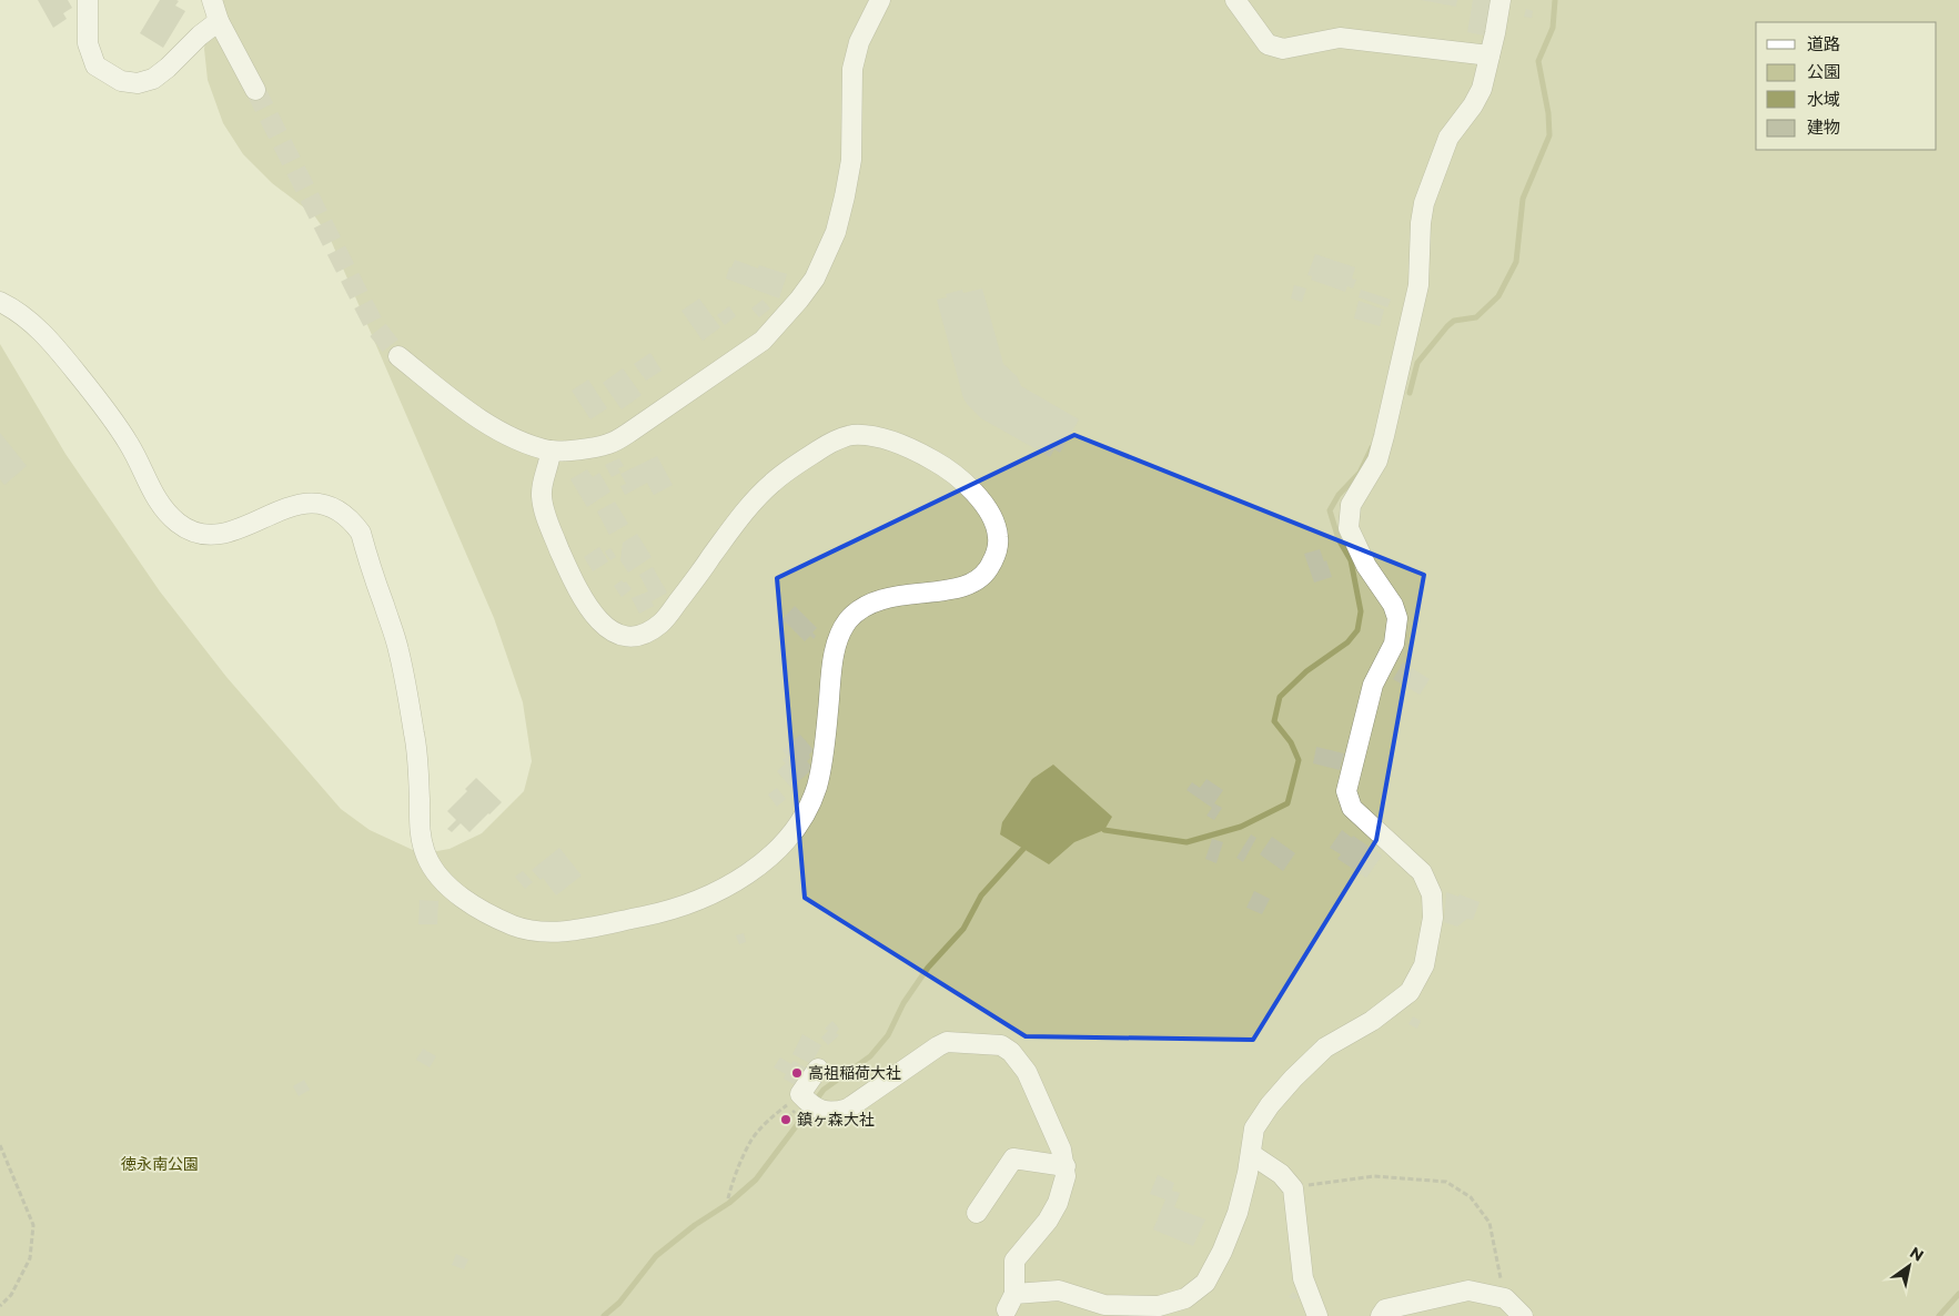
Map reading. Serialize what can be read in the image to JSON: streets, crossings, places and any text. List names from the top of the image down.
{
  "parks": ["徳永南公園"],
  "places": ["高祖稲荷大社", "鎮ヶ森大社"],
  "legend": [
    "道路",
    "公園",
    "水域",
    "建物"
  ],
  "north": "top right"
}
